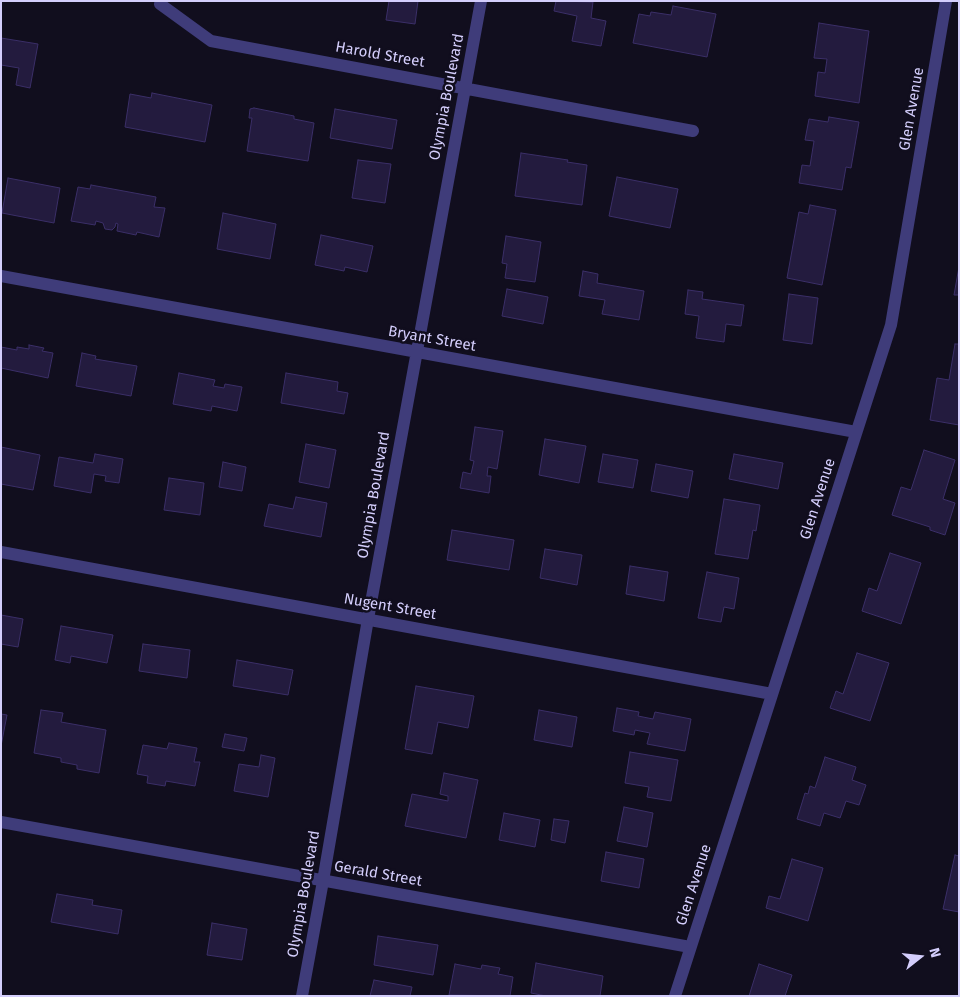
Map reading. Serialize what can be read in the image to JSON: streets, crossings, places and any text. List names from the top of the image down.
{
  "streets": {
    "street": [
      "Harold Street",
      "Olympia Boulevard",
      "Glen Avenue",
      "Bryant Street",
      "Nugent Street",
      "Gerald Street"
    ]
  },
  "crossings": [
    ["Harold Street", "Olympia Boulevard"],
    ["Olympia Boulevard", "Bryant Street"],
    ["Olympia Boulevard", "Nugent Street"],
    ["Olympia Boulevard", "Gerald Street"],
    ["Glen Avenue", "Bryant Street"],
    ["Glen Avenue", "Nugent Street"],
    ["Glen Avenue", "Gerald Street"]
  ],
  "north": "right"
}
